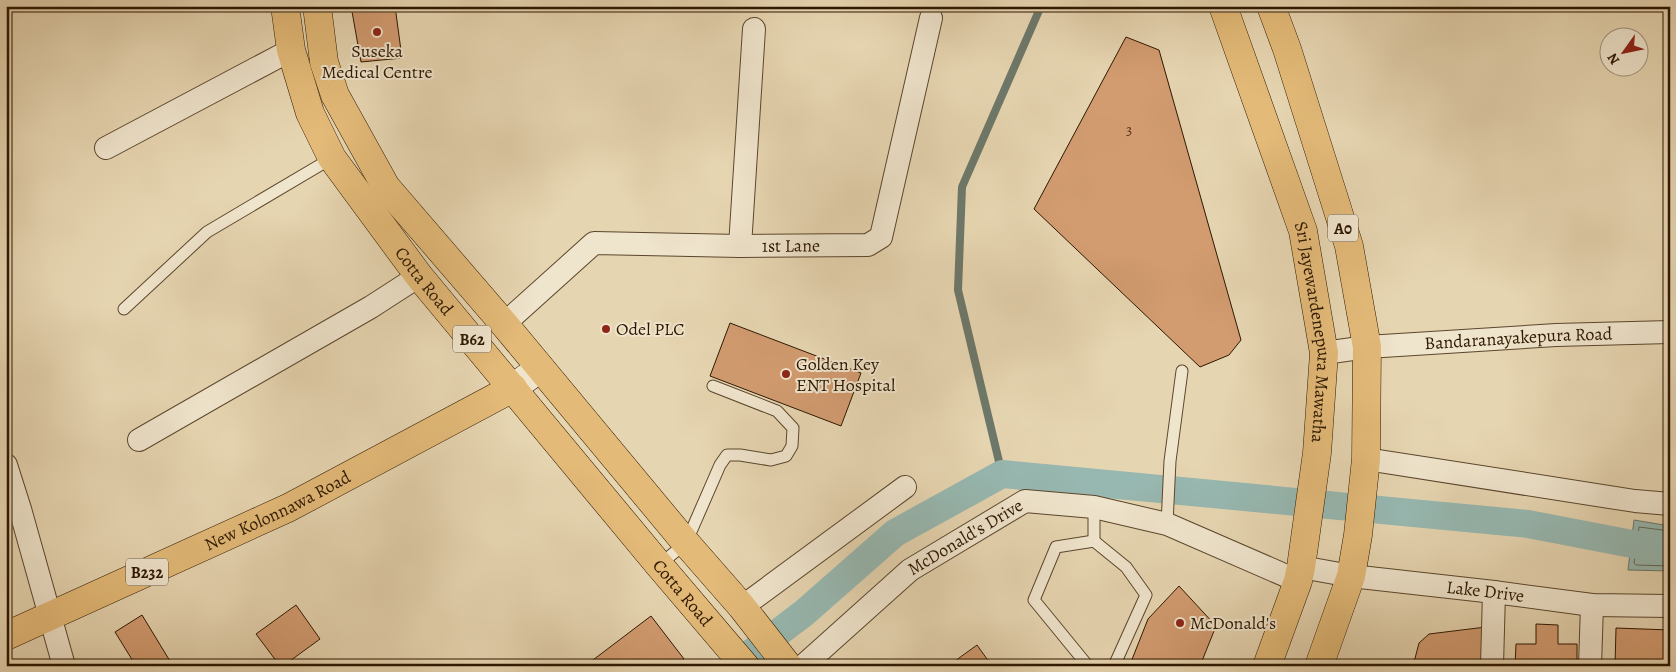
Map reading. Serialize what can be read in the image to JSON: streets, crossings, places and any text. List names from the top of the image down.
{
  "streets": {
    "main road": [
      "A0",
      "Cotta Road",
      "Sri Jayewardenepura Mawatha",
      "B62",
      "New Kolonnawa Road",
      "B232"
    ],
    "street": [
      "1st Lane",
      "Bandaranayakepura Road",
      "McDonald's Drive",
      "Lake Drive"
    ]
  },
  "crossings": [
    ["A0", "Bandaranayakepura Road"],
    ["A0", "Lake Drive"],
    ["1st Lane", "Cotta Road"],
    ["Cotta Road", "New Kolonnawa Road"],
    ["Sri Jayewardenepura Mawatha", "Bandaranayakepura Road"],
    ["Sri Jayewardenepura Mawatha", "McDonald's Drive"],
    ["Sri Jayewardenepura Mawatha", "Lake Drive"],
    ["McDonald's Drive", "Lake Drive"]
  ],
  "places": [
    "Suseka Medical Centre",
    "Odel PLC",
    "Golden Key ENT Hospital",
    "McDonald's"
  ],
  "house_numbers": ["3"],
  "north": "bottom left"
}
